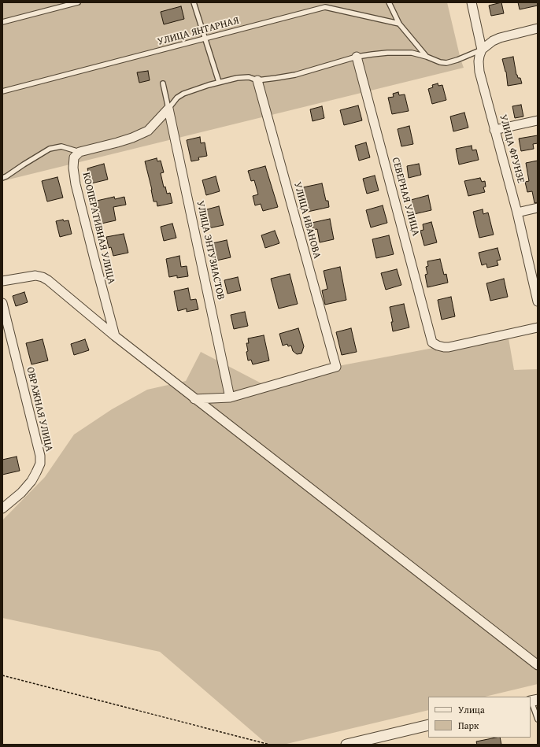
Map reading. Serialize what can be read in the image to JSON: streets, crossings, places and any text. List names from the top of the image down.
{
  "streets": {
    "street": [
      "УЛИЦА ФРУНЗЕ",
      "СЕВЕРНАЯ УЛИЦА",
      "УЛИЦА ИВАНОВА",
      "КООПЕРАТИВНАЯ УЛИЦА",
      "УЛИЦА ЭНТУЗИАСТОВ",
      "ОВРАЖНАЯ УЛИЦА"
    ],
    "lane": ["УЛИЦА ЯНТАРНАЯ"]
  },
  "crossings": [
    ["УЛИЦА ИВАНОВА", "УЛИЦА ЭНТУЗИАСТОВ"]
  ],
  "legend": ["Улица", "Парк"]
}
